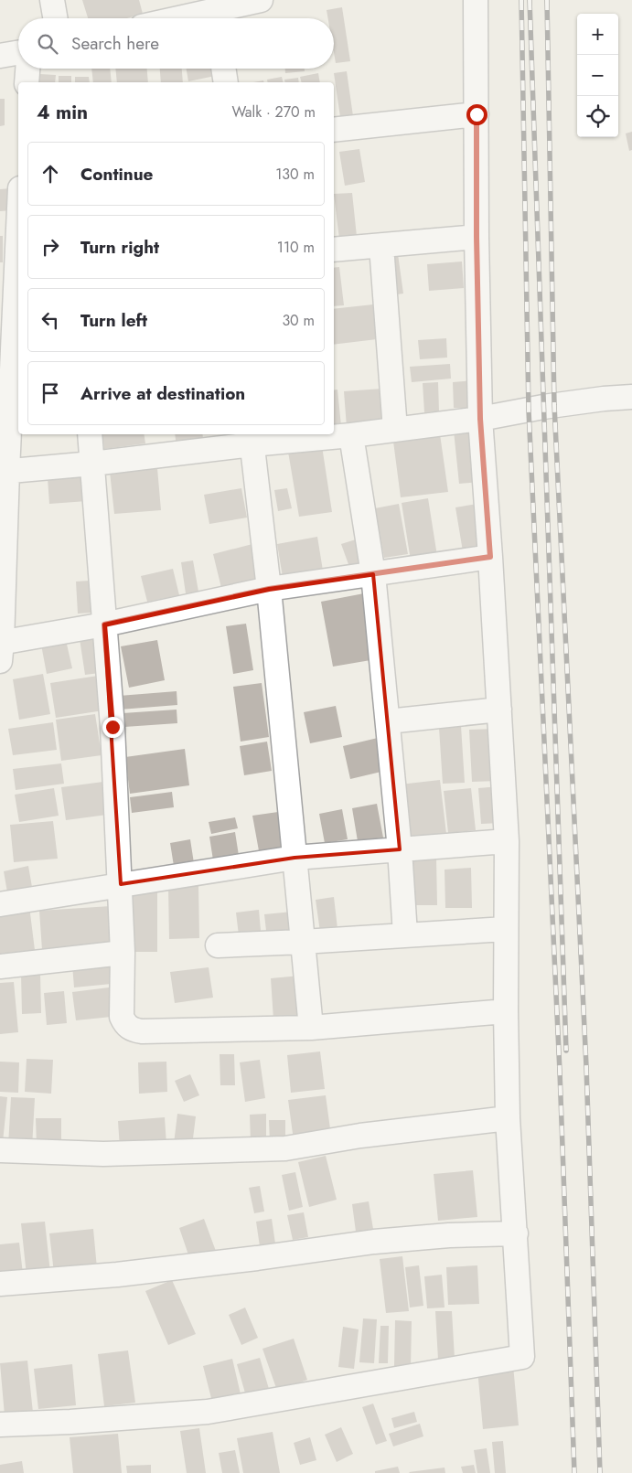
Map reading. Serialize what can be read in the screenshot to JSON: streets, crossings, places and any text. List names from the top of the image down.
{
  "page": {
    "map_buttons": ["+", "−"],
    "search": "Search here",
    "heading": ["4 min", "Walk · 270 m"],
    "list": [
      ["Continue", "130 m"],
      ["Turn right", "110 m"],
      ["Turn left", "30 m"],
      "Arrive at destination"
    ]
  }
}
